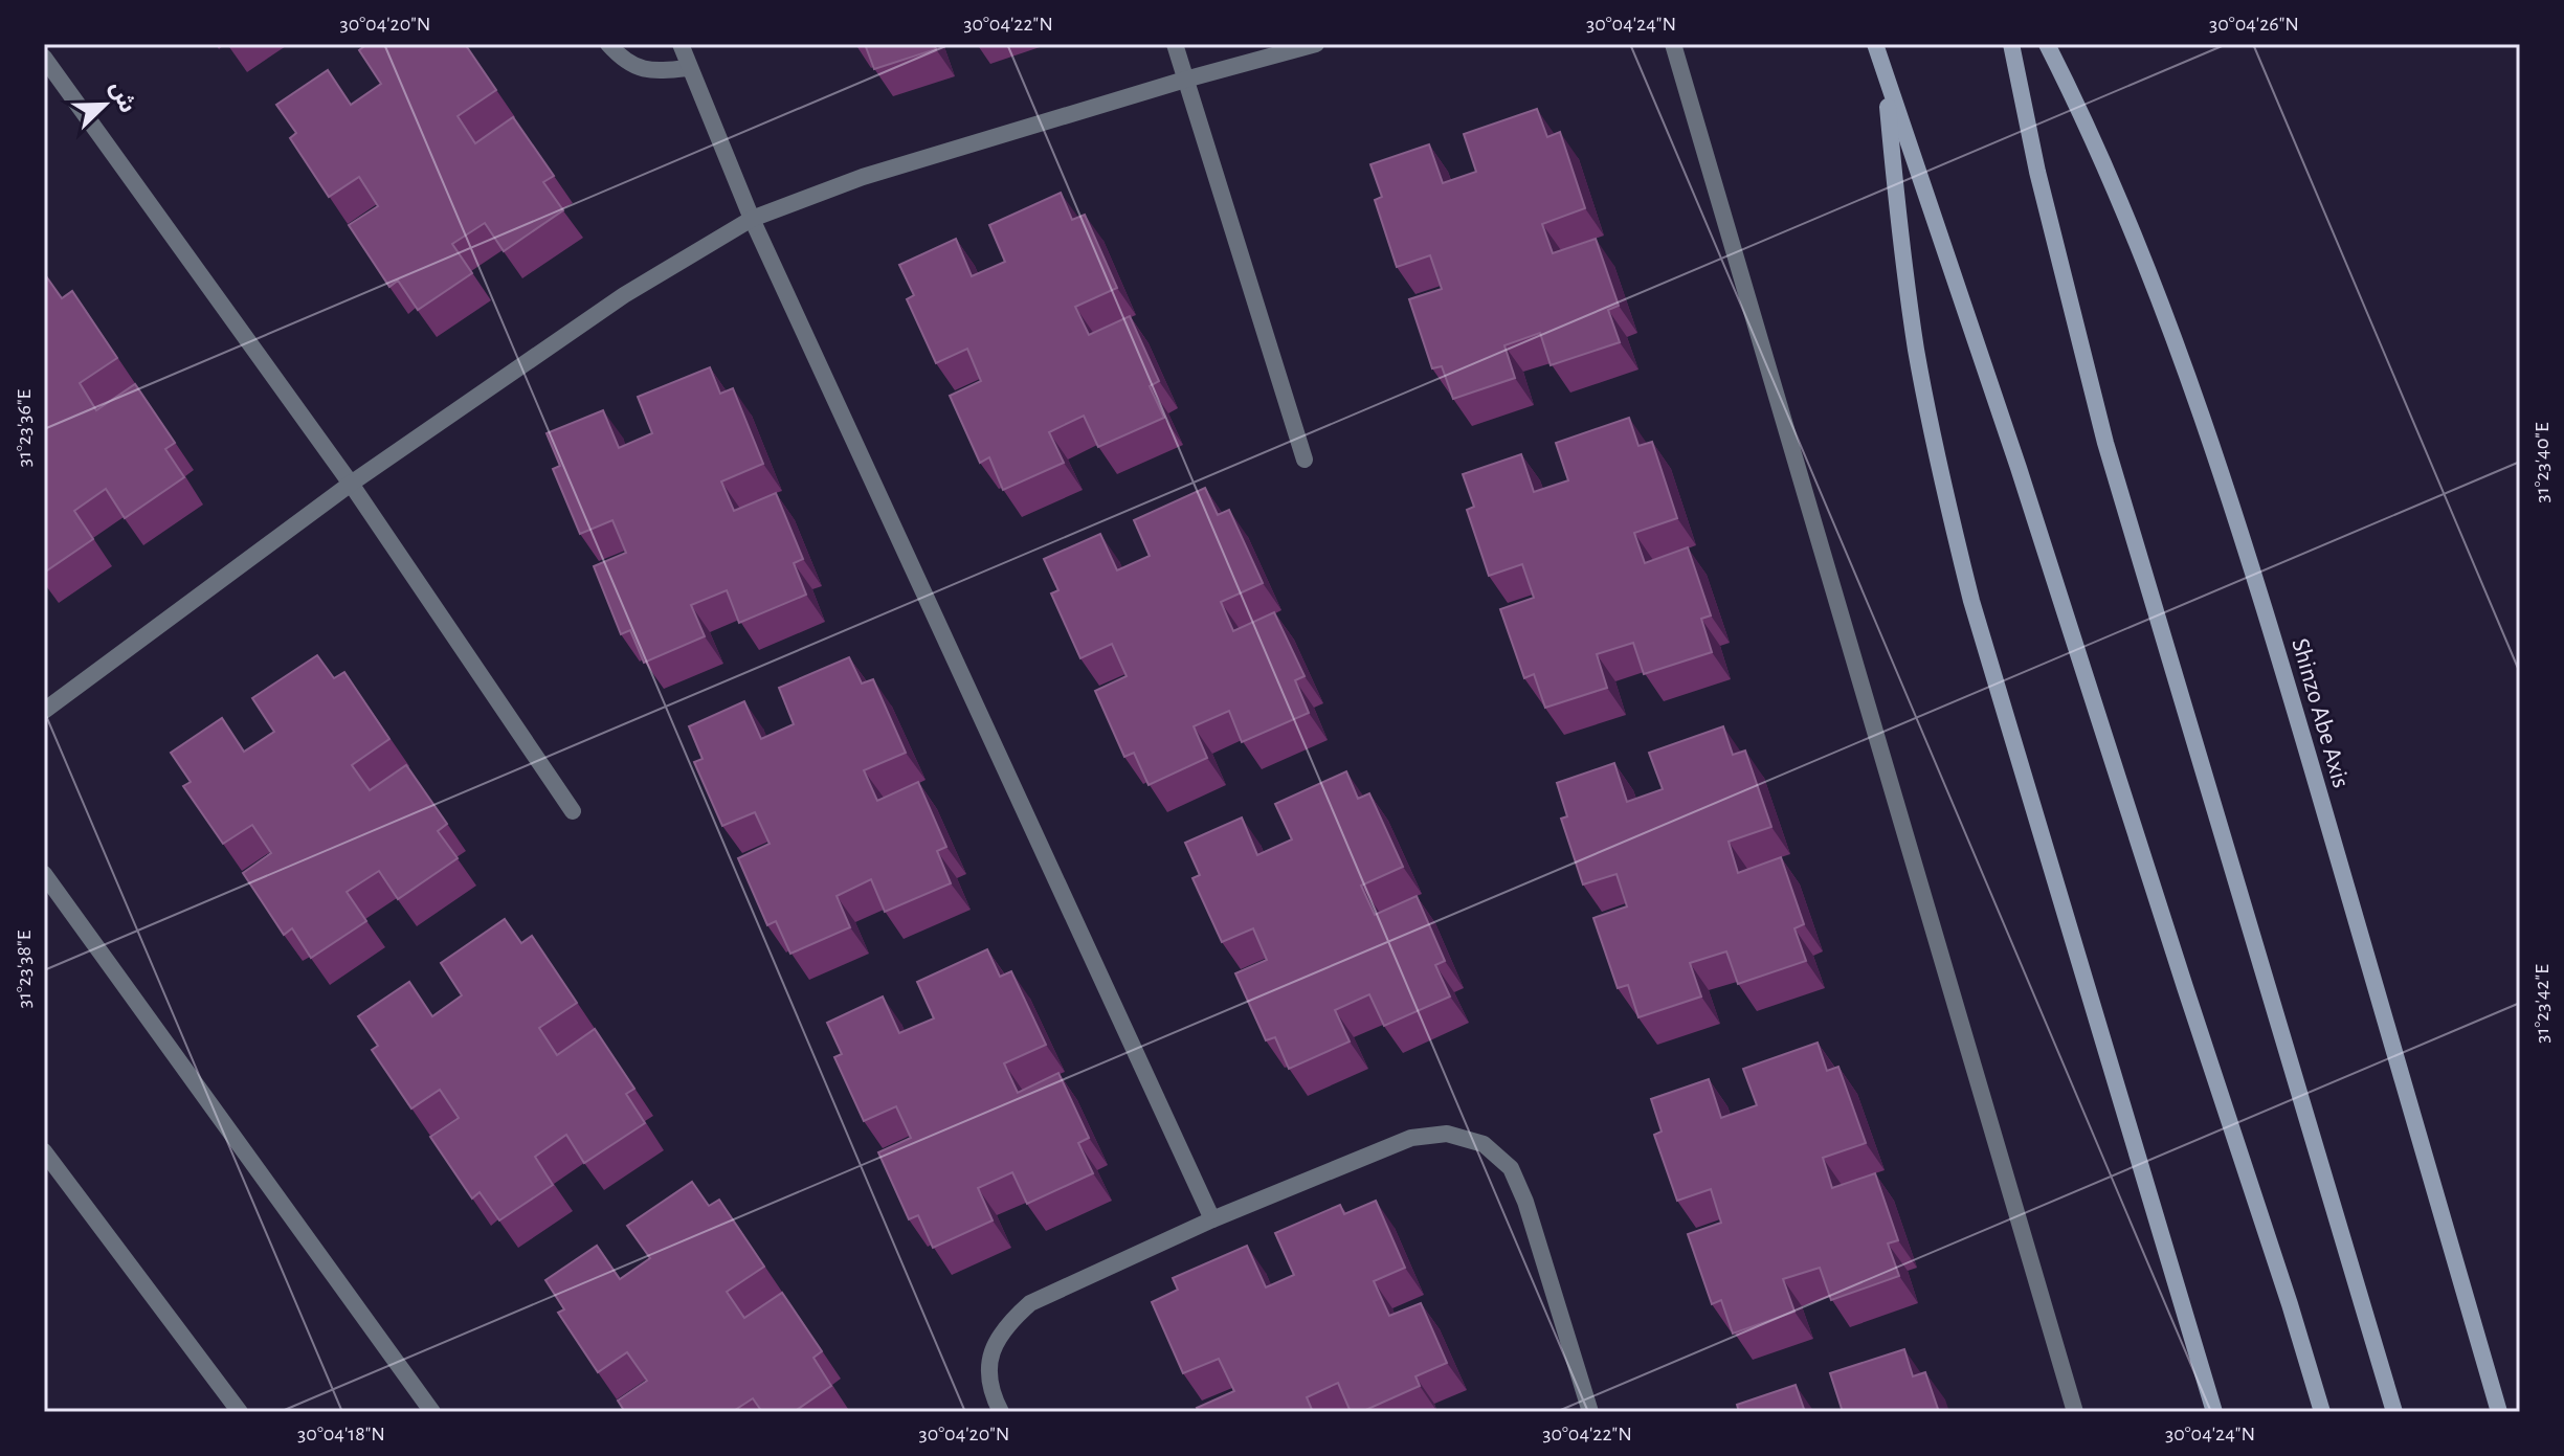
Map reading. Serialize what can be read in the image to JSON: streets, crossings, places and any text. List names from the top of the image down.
{
  "streets": {
    "main road": ["Shinzo Abe Axis"]
  },
  "north": "top right",
  "coordinates": [
    "30°04'20\"N",
    "30°04'22\"N",
    "30°04'24\"N",
    "30°04'26\"N",
    "31°23'36\"E",
    "31°23'40\"E",
    "31°23'38\"E",
    "31°23'42\"E",
    "30°04'18\"N"
  ]
}
